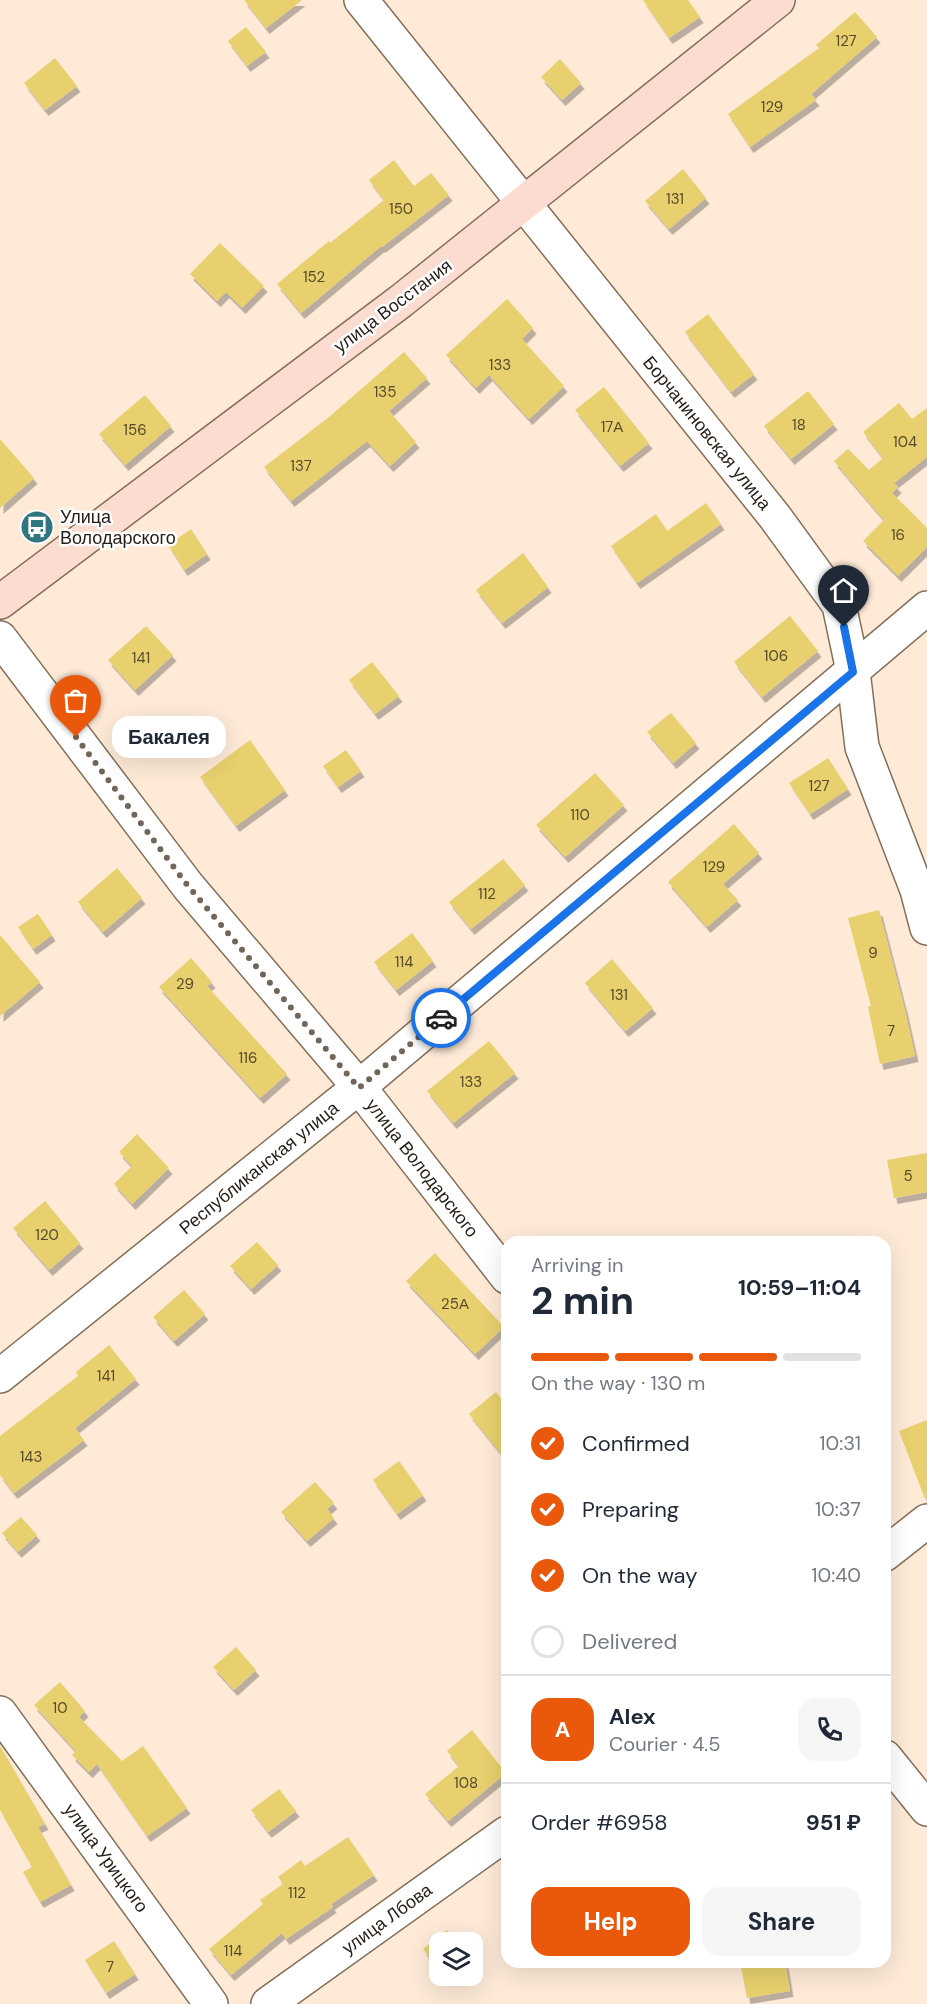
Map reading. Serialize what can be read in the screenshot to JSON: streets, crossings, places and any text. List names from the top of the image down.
{
  "streets": {
    "street": [
      "улица Восстания",
      "Борчаниновская улица",
      "Республиканская улица",
      "улица Володарского",
      "улица Урицкого",
      "улица Лбова"
    ]
  },
  "crossings": [
    ["улица Восстания", "Борчаниновская улица"],
    ["Борчаниновская улица", "Республиканская улица"],
    ["Республиканская улица", "улица Володарского"]
  ],
  "places": {
    "bus stop": ["Улица Володарского"],
    "other": ["Бакалея"]
  },
  "house_numbers": [
    "127",
    "129",
    "131",
    "150",
    "152",
    "133",
    "135",
    "18",
    "17А",
    "156",
    "104",
    "137",
    "16",
    "106",
    "141",
    "127",
    "110",
    "129",
    "112",
    "9",
    "114",
    "29",
    "131",
    "7",
    "116",
    "133",
    "5",
    "120",
    "25А",
    "141",
    "143",
    "10",
    "108",
    "112",
    "114",
    "7"
  ],
  "page": {
    "bubble": "Бакалея",
    "heading": ["2 min", "Arriving in", "10:59–11:04"],
    "panel": [
      "Alex",
      "Courier · 4.5",
      "Order #6958",
      "951 ₽"
    ],
    "bar": "On the way · 130 m",
    "list": [
      ["Confirmed", "10:31"],
      ["Preparing", "10:37"],
      ["On the way", "10:40"],
      "Delivered"
    ],
    "round": "A",
    "buttons": ["Help", "Share"]
  }
}
